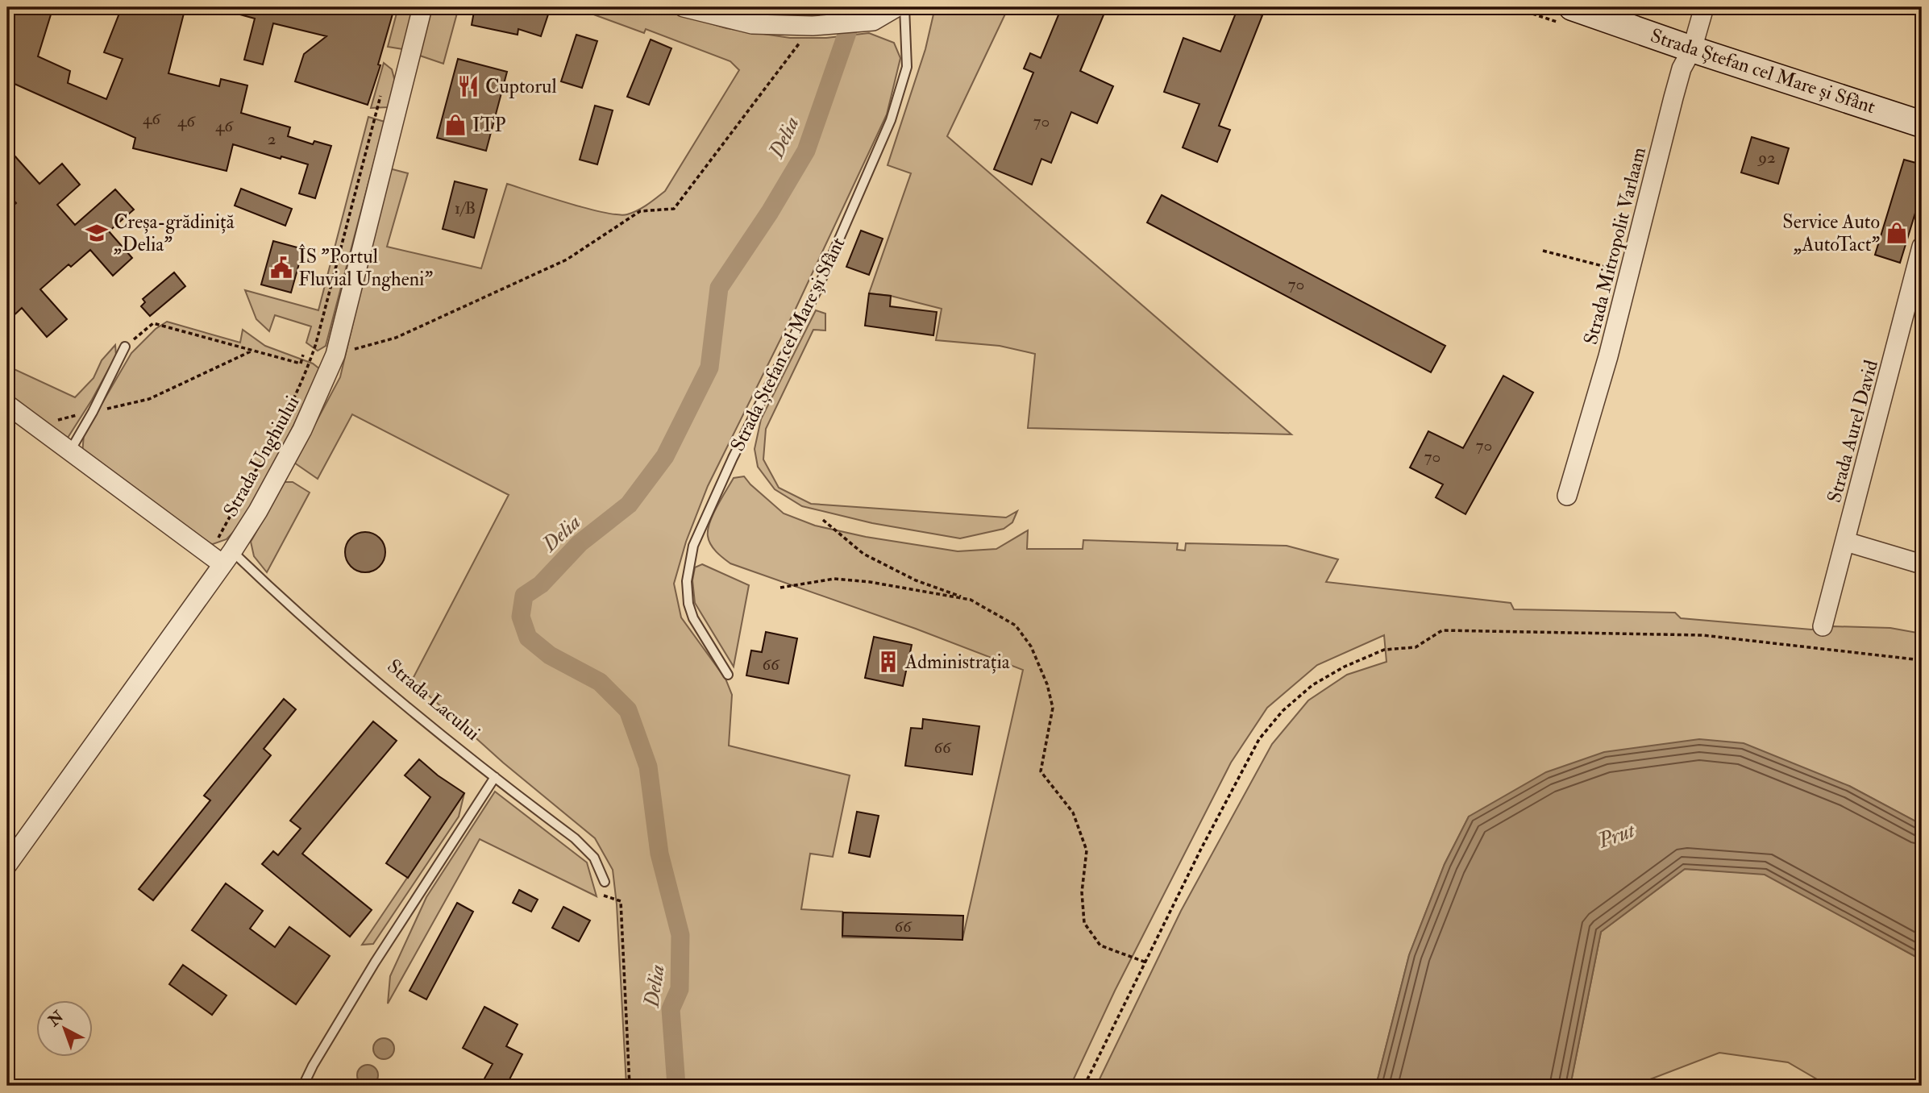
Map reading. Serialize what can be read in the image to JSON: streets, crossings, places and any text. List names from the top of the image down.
{
  "streets": {
    "main road": ["Strada Ștefan cel Mare și Sfânt"],
    "street": [
      "Strada Mitropolit Varlaam",
      "Strada Aurel David",
      "Strada Unghiului",
      "Strada Lacului"
    ]
  },
  "crossings": [
    ["Strada Ștefan cel Mare și Sfânt", "Strada Mitropolit Varlaam"],
    ["Strada Unghiului", "Strada Lacului"]
  ],
  "water": ["Delia", "Prut"],
  "places": {
    "restaurant": ["Cuptorul"],
    "shop": ["ITP", "Service Auto „AutoTact”"],
    "school or university": ["Creșa-grădiniță „Delia”"],
    "public building": ["ÎS \"Portul Fluvial Ungheni\""],
    "building": ["Administrația"]
  },
  "house_numbers": [
    "46",
    "46",
    "70",
    "46",
    "2",
    "92",
    "1/B",
    "70",
    "70",
    "70",
    "66",
    "66",
    "66"
  ],
  "north": "top left"
}
